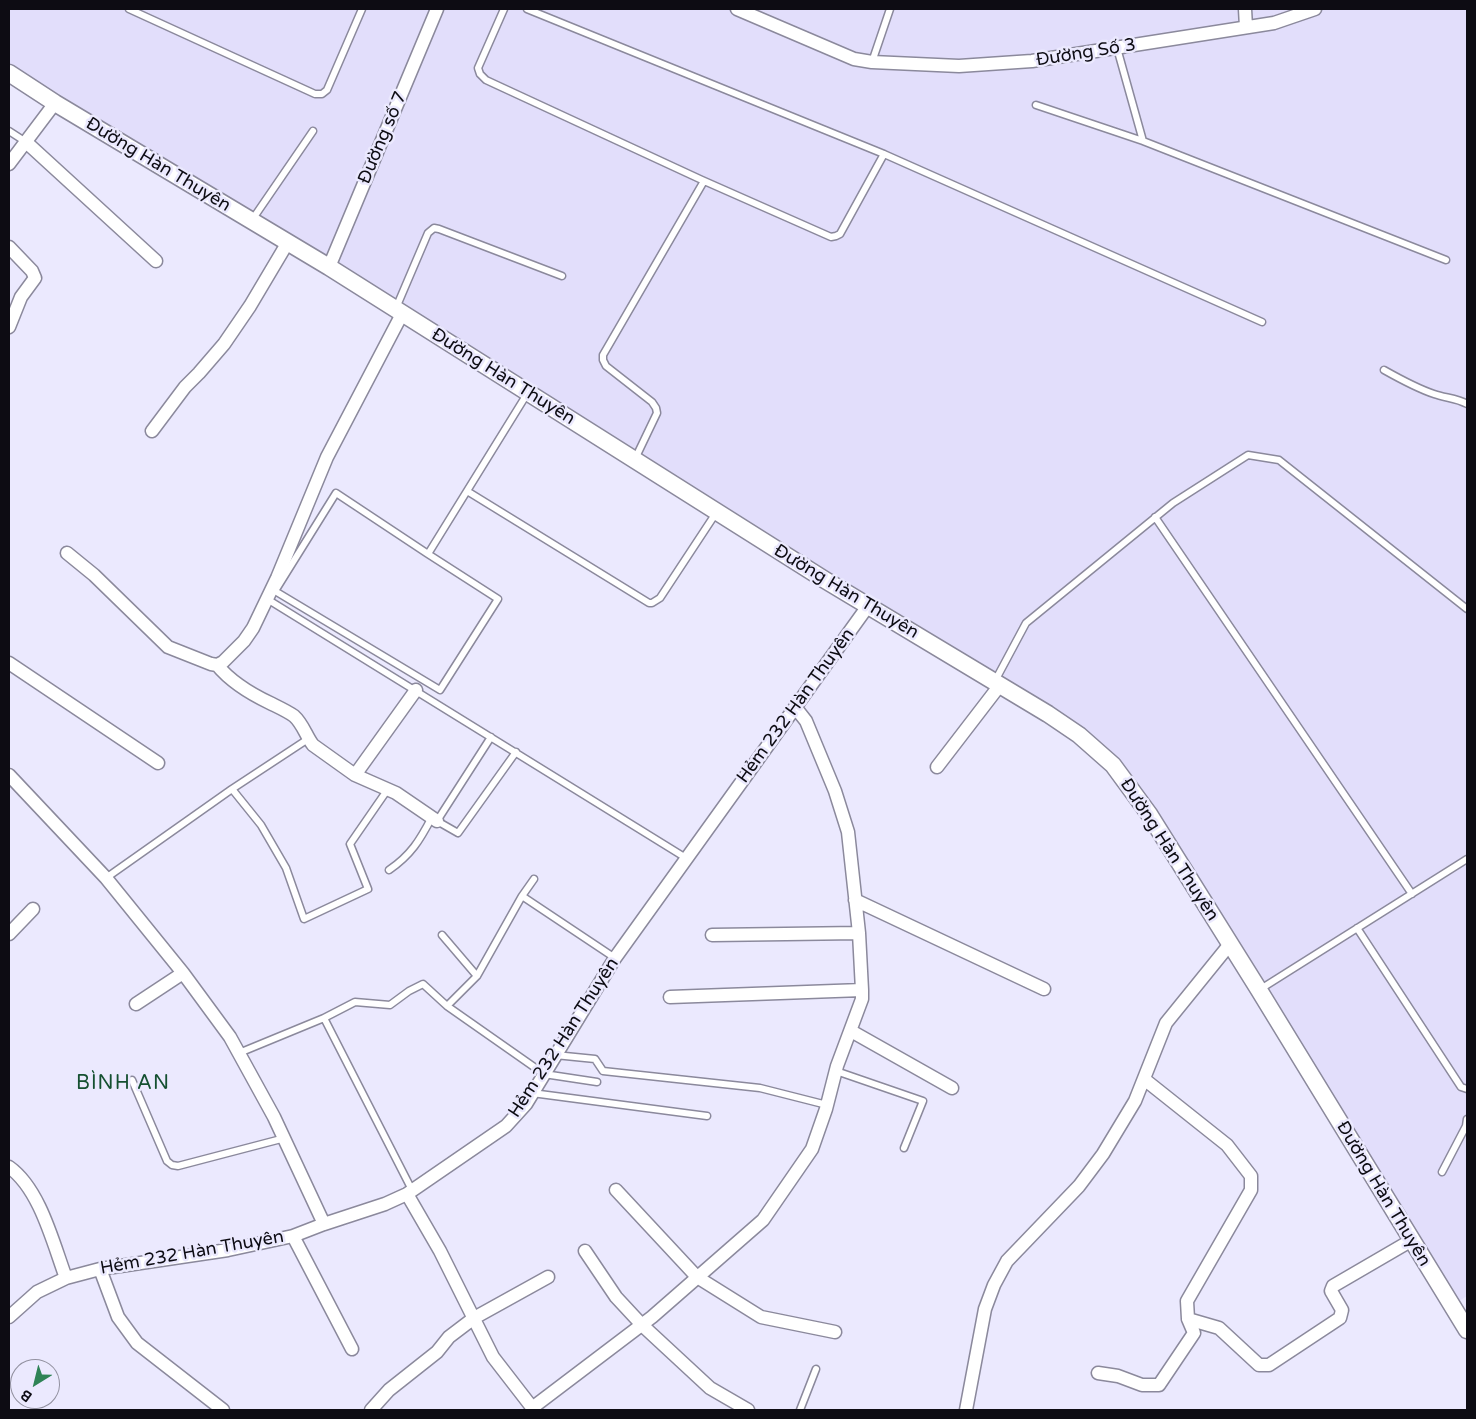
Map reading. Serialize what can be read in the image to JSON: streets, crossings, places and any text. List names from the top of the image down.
{
  "streets": {
    "street": [
      "Đường Số 3",
      "Đường số 7",
      "Đường Hàn Thuyên",
      "Hẻm 232 Hàn Thuyên"
    ]
  },
  "crossings": [
    ["Đường số 7", "Đường Hàn Thuyên"],
    ["Đường Hàn Thuyên", "Hẻm 232 Hàn Thuyên"]
  ],
  "districts": ["BÌNH AN"],
  "north": "bottom left"
}
